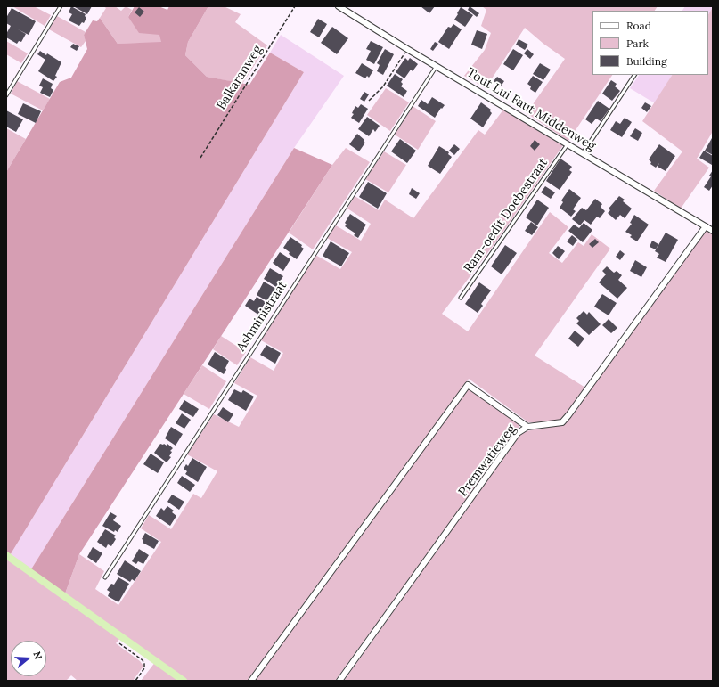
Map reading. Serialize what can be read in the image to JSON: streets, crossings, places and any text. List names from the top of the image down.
{
  "streets": {
    "street": ["Tout Lui Faut Middenweg", "Premwatieweg"],
    "lane": ["Ram-oedit Doebestraat", "Ashministraat"],
    "path": ["Balkaranweg"]
  },
  "crossings": [
    ["Tout Lui Faut Middenweg", "Ram-oedit Doebestraat"],
    ["Tout Lui Faut Middenweg", "Ashministraat"],
    ["Tout Lui Faut Middenweg", "Premwatieweg"]
  ],
  "legend": ["Road", "Park", "Building"],
  "north": "right"
}
